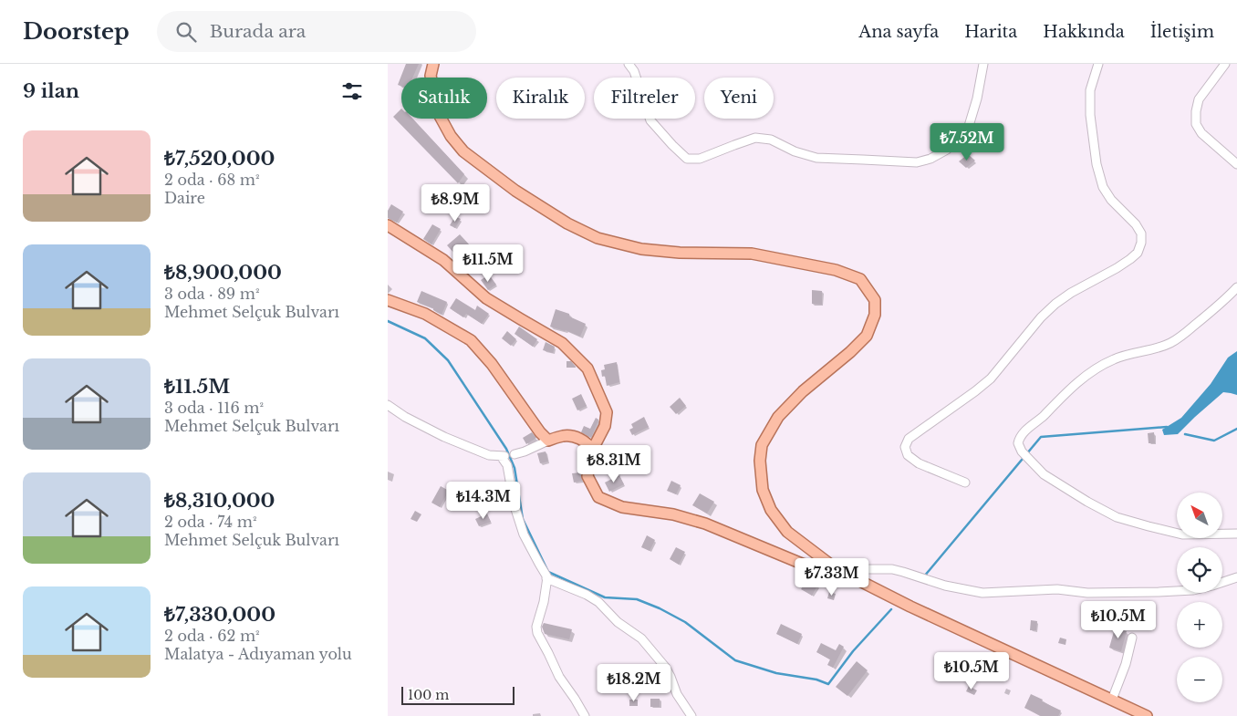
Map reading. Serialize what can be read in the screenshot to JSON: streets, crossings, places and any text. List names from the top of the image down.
{
  "scale_bar": "100 m",
  "north": "top left",
  "page": {
    "header": "Doorstep",
    "search": "Burada ara",
    "nav": [
      "Ana sayfa",
      "Harita",
      "Hakkında",
      "İletişim"
    ],
    "heading": "9 ilan",
    "chip": [
      "Satılık",
      "Kiralık",
      "Filtreler",
      "Yeni"
    ],
    "list": [
      {
        "name": "₺7,520,000",
        "note": "2 oda · 68 m² · Daire"
      },
      {
        "name": "₺8,900,000",
        "note": "3 oda · 89 m² · Mehmet Selçuk Bulvarı"
      },
      {
        "name": "₺11.5M",
        "note": "3 oda · 116 m² · Mehmet Selçuk Bulvarı"
      },
      {
        "name": "₺8,310,000",
        "note": "2 oda · 74 m² · Mehmet Selçuk Bulvarı"
      },
      {
        "name": "₺7,330,000",
        "note": "2 oda · 62 m² · Malatya - Adıyaman yolu"
      }
    ],
    "price": [
      "₺7.52M",
      "₺8.9M",
      "₺11.5M",
      "₺8.31M",
      "₺14.3M",
      "₺7.33M",
      "₺10.5M",
      "₺10.5M",
      "₺18.2M"
    ],
    "map_buttons": ["+", "−"],
    "scale": "100 m"
  }
}
